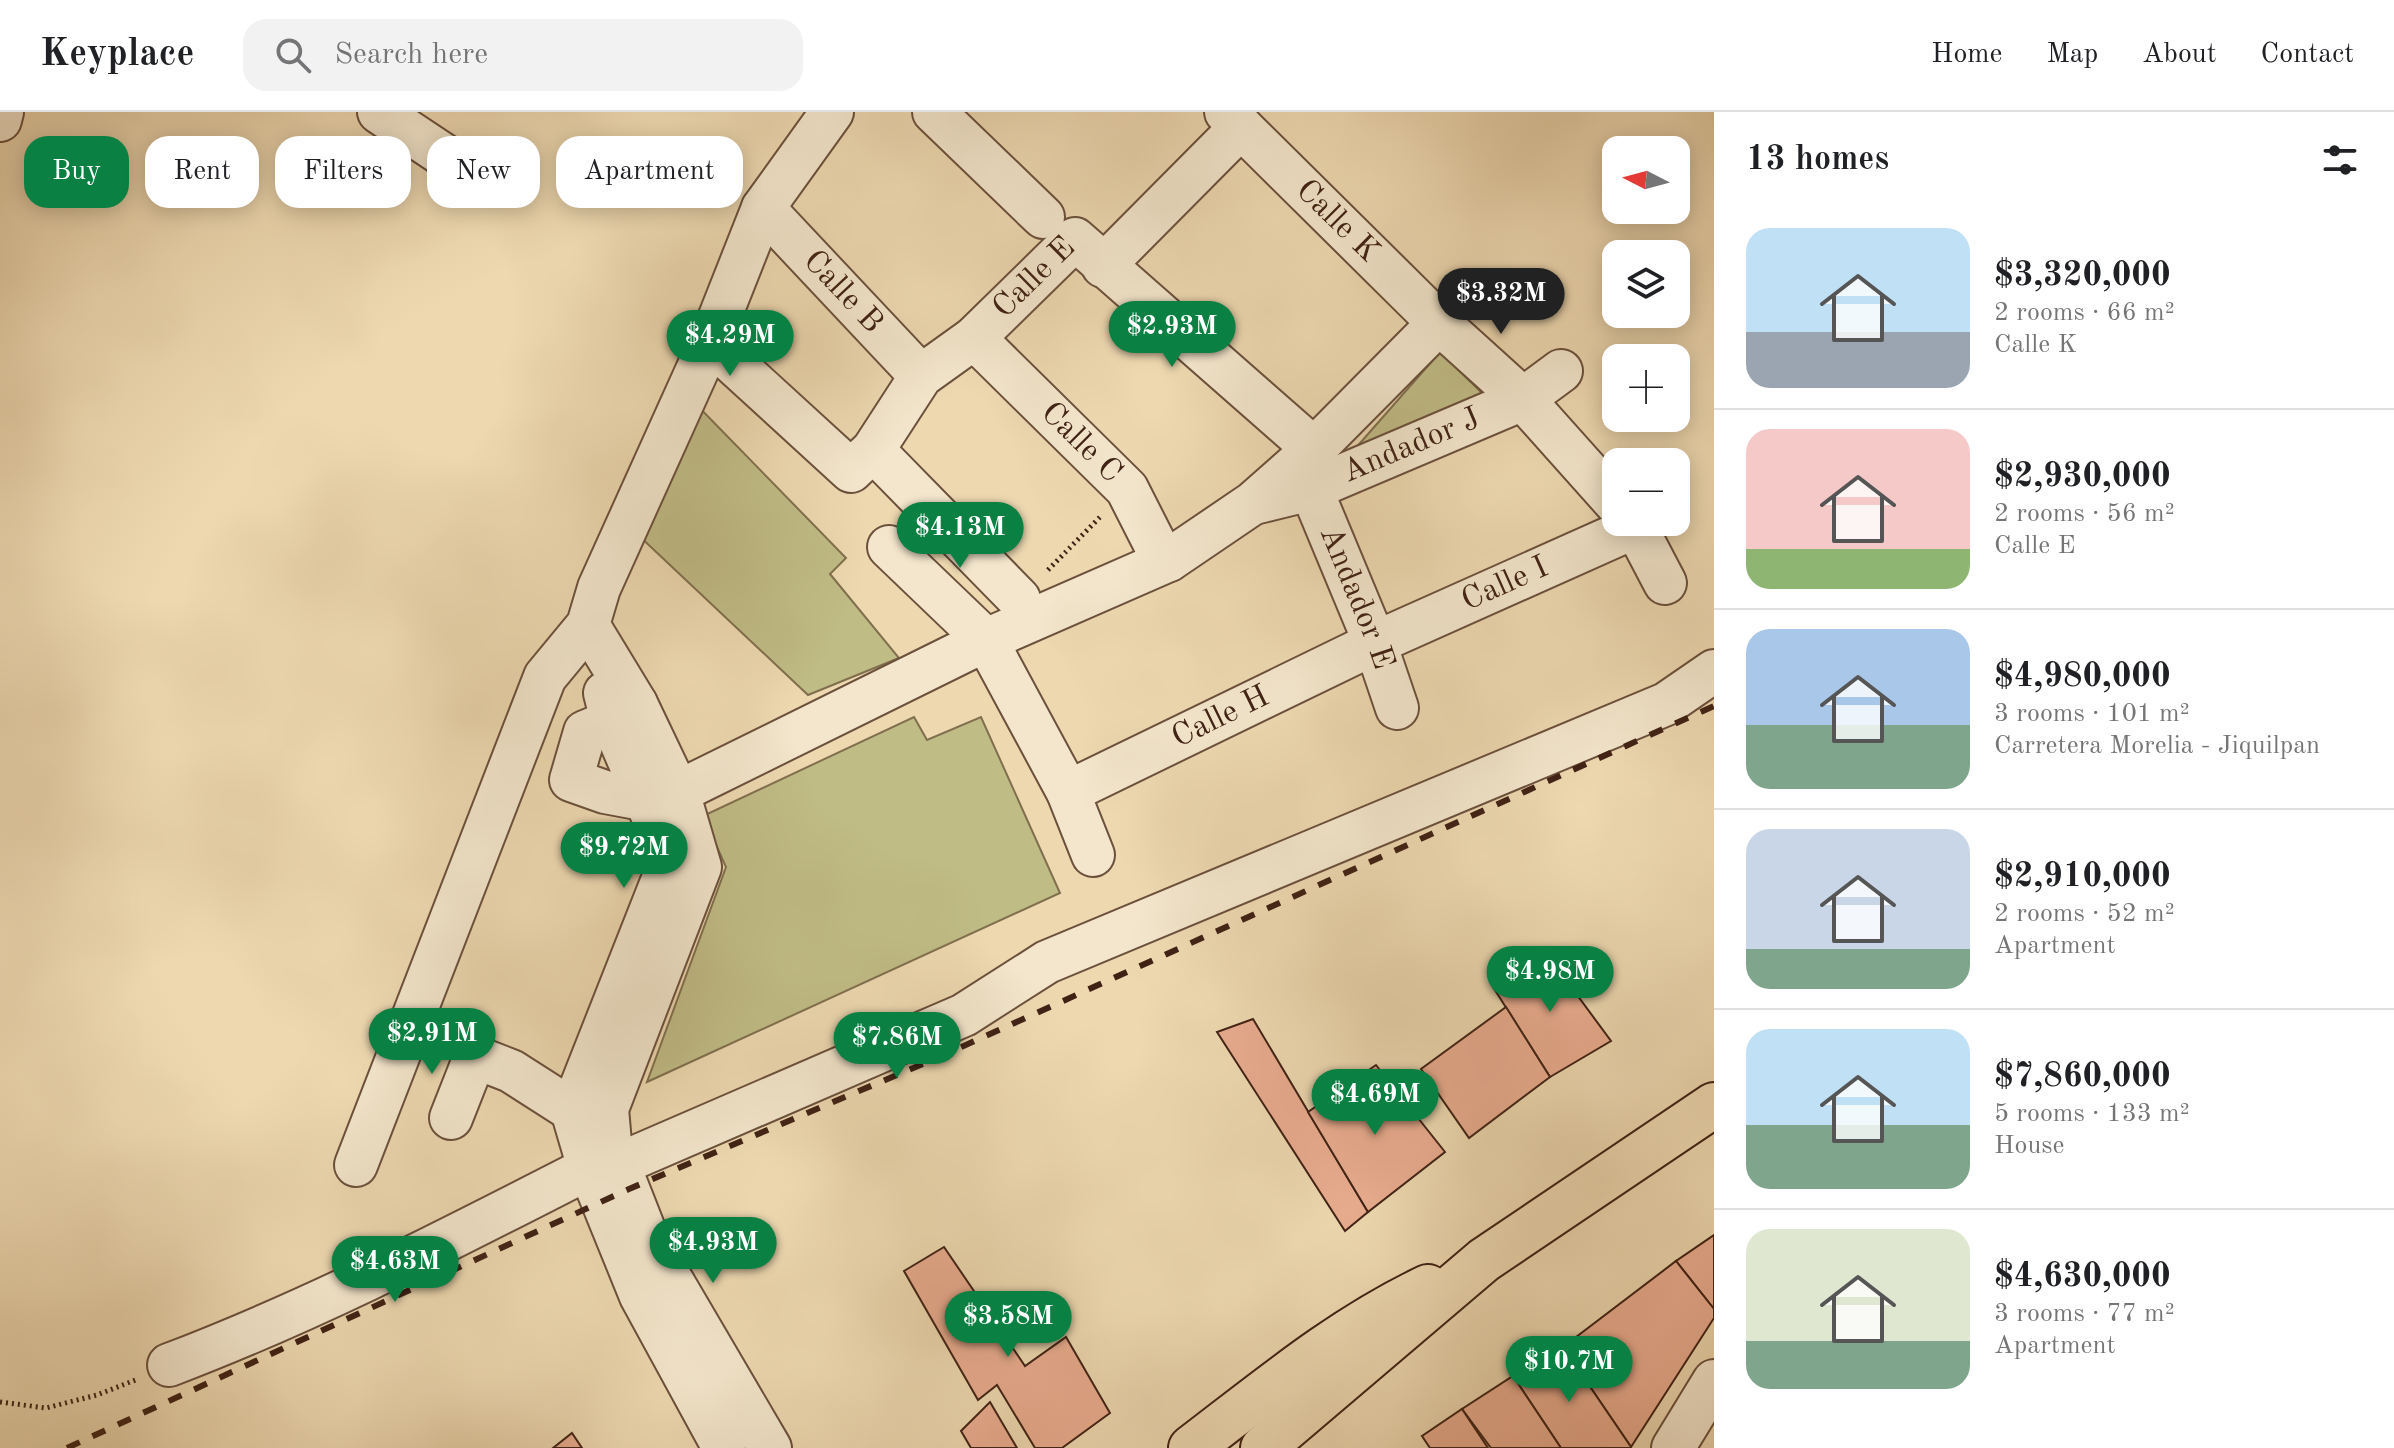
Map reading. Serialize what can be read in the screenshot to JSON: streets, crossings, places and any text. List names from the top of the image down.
{
  "streets": {
    "street": [
      "Calle K",
      "Calle E",
      "Calle B",
      "Calle C",
      "Andador J",
      "Calle I",
      "Andador E",
      "Calle H"
    ]
  },
  "crossings": [
    ["Calle K", "Andador J"],
    ["Calle E", "Calle B"],
    ["Calle E", "Calle C"],
    ["Calle E", "Andador J"],
    ["Calle E", "Andador E"],
    ["Andador J", "Andador E"],
    ["Calle I", "Andador E"],
    ["Calle I", "Calle H"],
    ["Andador E", "Calle H"]
  ],
  "north": "left",
  "page": {
    "header": "Keyplace",
    "search": "Search here",
    "nav": [
      "Home",
      "Map",
      "About",
      "Contact"
    ],
    "heading": "13 homes",
    "map_buttons": ["+", "−"],
    "chip": [
      "Buy",
      "Rent",
      "Filters",
      "New",
      "Apartment"
    ],
    "list": [
      {
        "name": "$3,320,000",
        "note": "2 rooms · 66 m² · Calle K"
      },
      {
        "name": "$2,930,000",
        "note": "2 rooms · 56 m² · Calle E"
      },
      {
        "name": "$4,980,000",
        "note": "3 rooms · 101 m² · Carretera Morelia - Jiquilpan"
      },
      {
        "name": "$2,910,000",
        "note": "2 rooms · 52 m² · Apartment"
      },
      {
        "name": "$7,860,000",
        "note": "5 rooms · 133 m² · House"
      },
      {
        "name": "$4,630,000",
        "note": "3 rooms · 77 m² · Apartment"
      }
    ],
    "price": [
      "$3.32M",
      "$2.93M",
      "$4.29M",
      "$4.13M",
      "$9.72M",
      "$4.98M",
      "$2.91M",
      "$7.86M",
      "$4.69M",
      "$4.93M",
      "$4.63M",
      "$3.58M",
      "$10.7M"
    ]
  }
}
